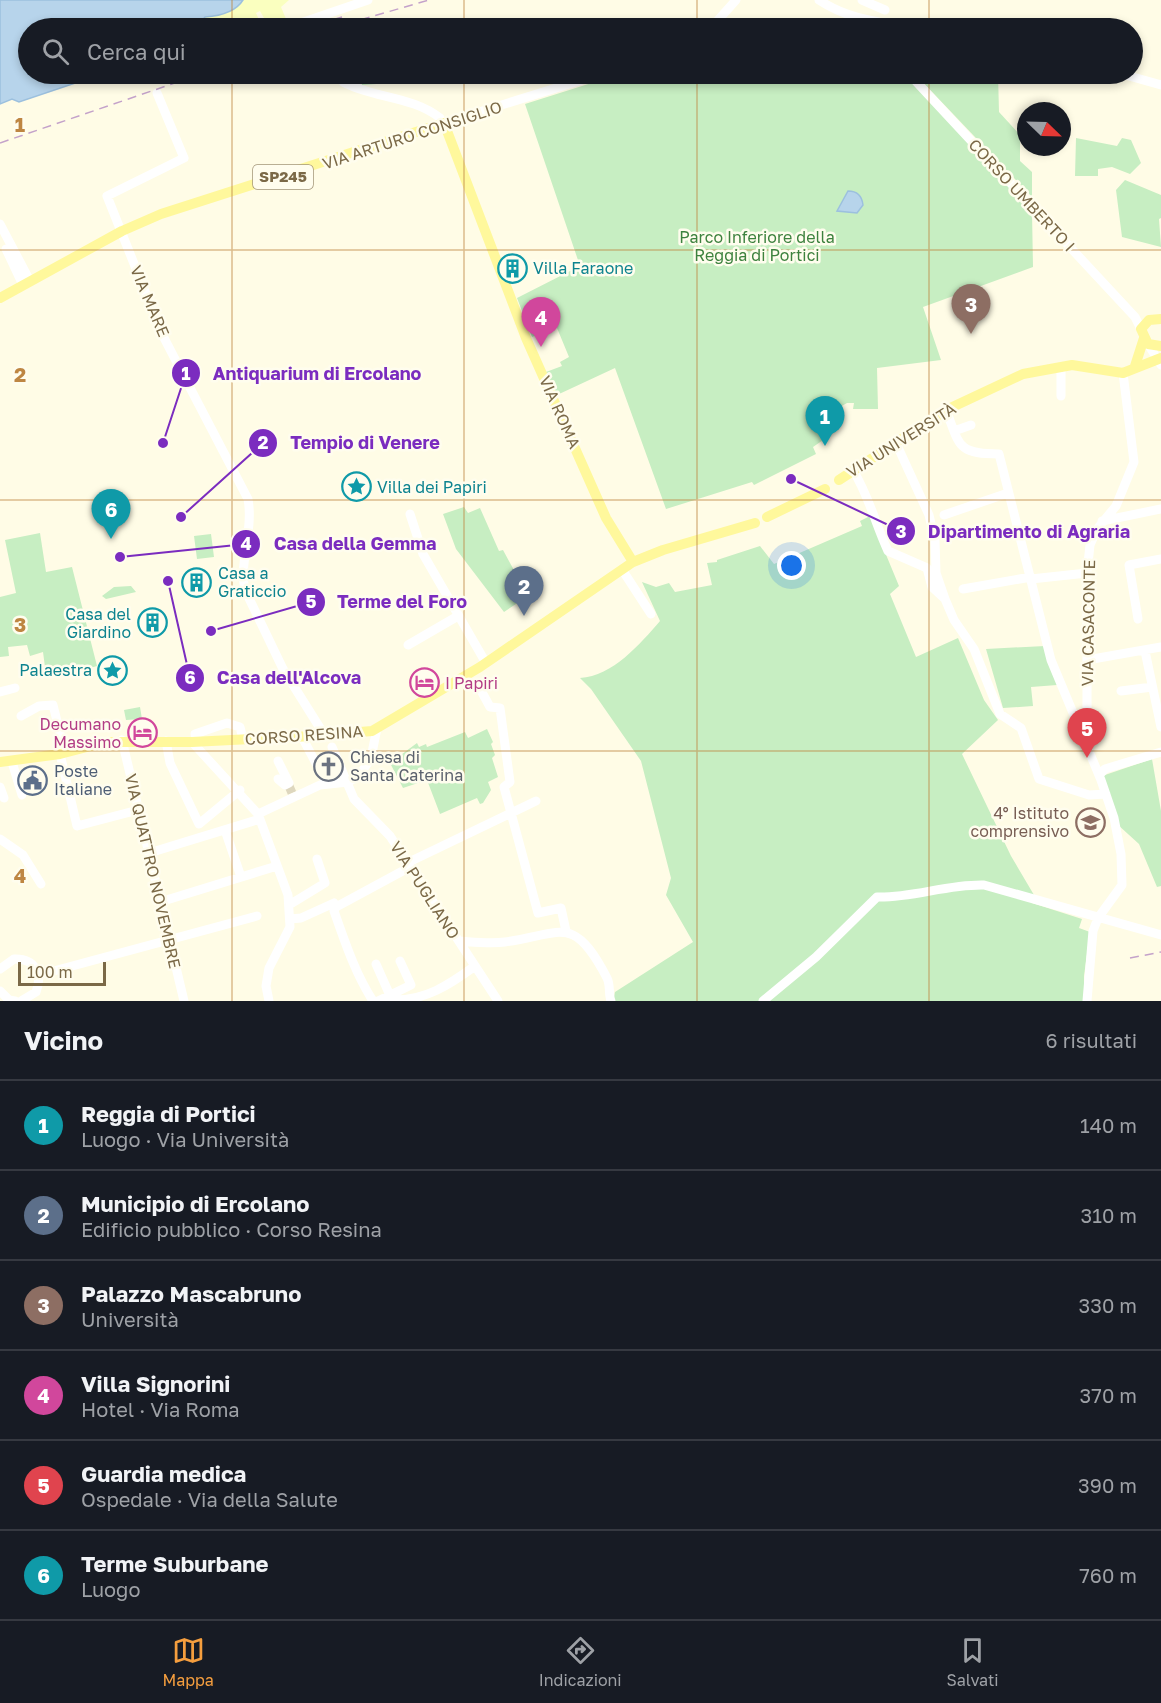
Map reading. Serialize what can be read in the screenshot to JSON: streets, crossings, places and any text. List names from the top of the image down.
{
  "streets": {
    "main road": [
      "VIA ARTURO CONSIGLIO",
      "SP245",
      "VIA ROMA",
      "VIA UNIVERSITÀ",
      "CORSO RESINA"
    ],
    "street": [
      "CORSO UMBERTO I",
      "VIA MARE",
      "VIA CASACONTE",
      "VIA QUATTRO NOVEMBRE",
      "VIA PUGLIANO"
    ]
  },
  "crossings": [
    ["VIA ARTURO CONSIGLIO", "SP245"],
    ["VIA ARTURO CONSIGLIO", "VIA MARE"],
    ["VIA ARTURO CONSIGLIO", "VIA ROMA"],
    ["SP245", "VIA MARE"],
    ["VIA ROMA", "CORSO RESINA"],
    ["VIA UNIVERSITÀ", "VIA CASACONTE"],
    ["CORSO RESINA", "VIA QUATTRO NOVEMBRE"]
  ],
  "parks": ["Parco Inferiore della Reggia di Portici"],
  "places": {
    "building": ["Villa Faraone", "Casa a Graticcio", "Casa del Giardino"],
    "other": [
      "Antiquarium di Ercolano",
      "Dipartimento di Agraria",
      "Tempio di Venere",
      "Casa della Gemma",
      "Casa dell'Alcova",
      "Terme del Foro"
    ],
    "place": ["Villa dei Papiri", "Palaestra"],
    "hotel": ["I Papiri", "Decumano Massimo"],
    "church": ["Chiesa di Santa Caterina"],
    "public building": ["Poste Italiane"],
    "school or university": ["4° Istituto comprensivo"]
  },
  "scale_bar": "100 m",
  "north": "bottom right",
  "page": {
    "search": "Cerca qui",
    "pins": [
      "3",
      "4",
      "1",
      "6",
      "2",
      "5"
    ],
    "scale": "100 m",
    "heading": ["Vicino", "6 risultati"],
    "list": [
      {
        "mark": "1",
        "name": "Reggia di Portici",
        "note": "Luogo · Via Università",
        "value": "140 m"
      },
      {
        "mark": "2",
        "name": "Municipio di Ercolano",
        "note": "Edificio pubblico · Corso Resina",
        "value": "310 m"
      },
      {
        "mark": "3",
        "name": "Palazzo Mascabruno",
        "note": "Università",
        "value": "330 m"
      },
      {
        "mark": "4",
        "name": "Villa Signorini",
        "note": "Hotel · Via Roma",
        "value": "370 m"
      },
      {
        "mark": "5",
        "name": "Guardia medica",
        "note": "Ospedale · Via della Salute",
        "value": "390 m"
      },
      {
        "mark": "6",
        "name": "Terme Suburbane",
        "note": "Luogo",
        "value": "760 m"
      }
    ],
    "nav": ["Mappa", "Indicazioni", "Salvati"]
  },
  "grid": {
    "rows": [
      "1",
      "2",
      "3",
      "4"
    ]
  }
}
